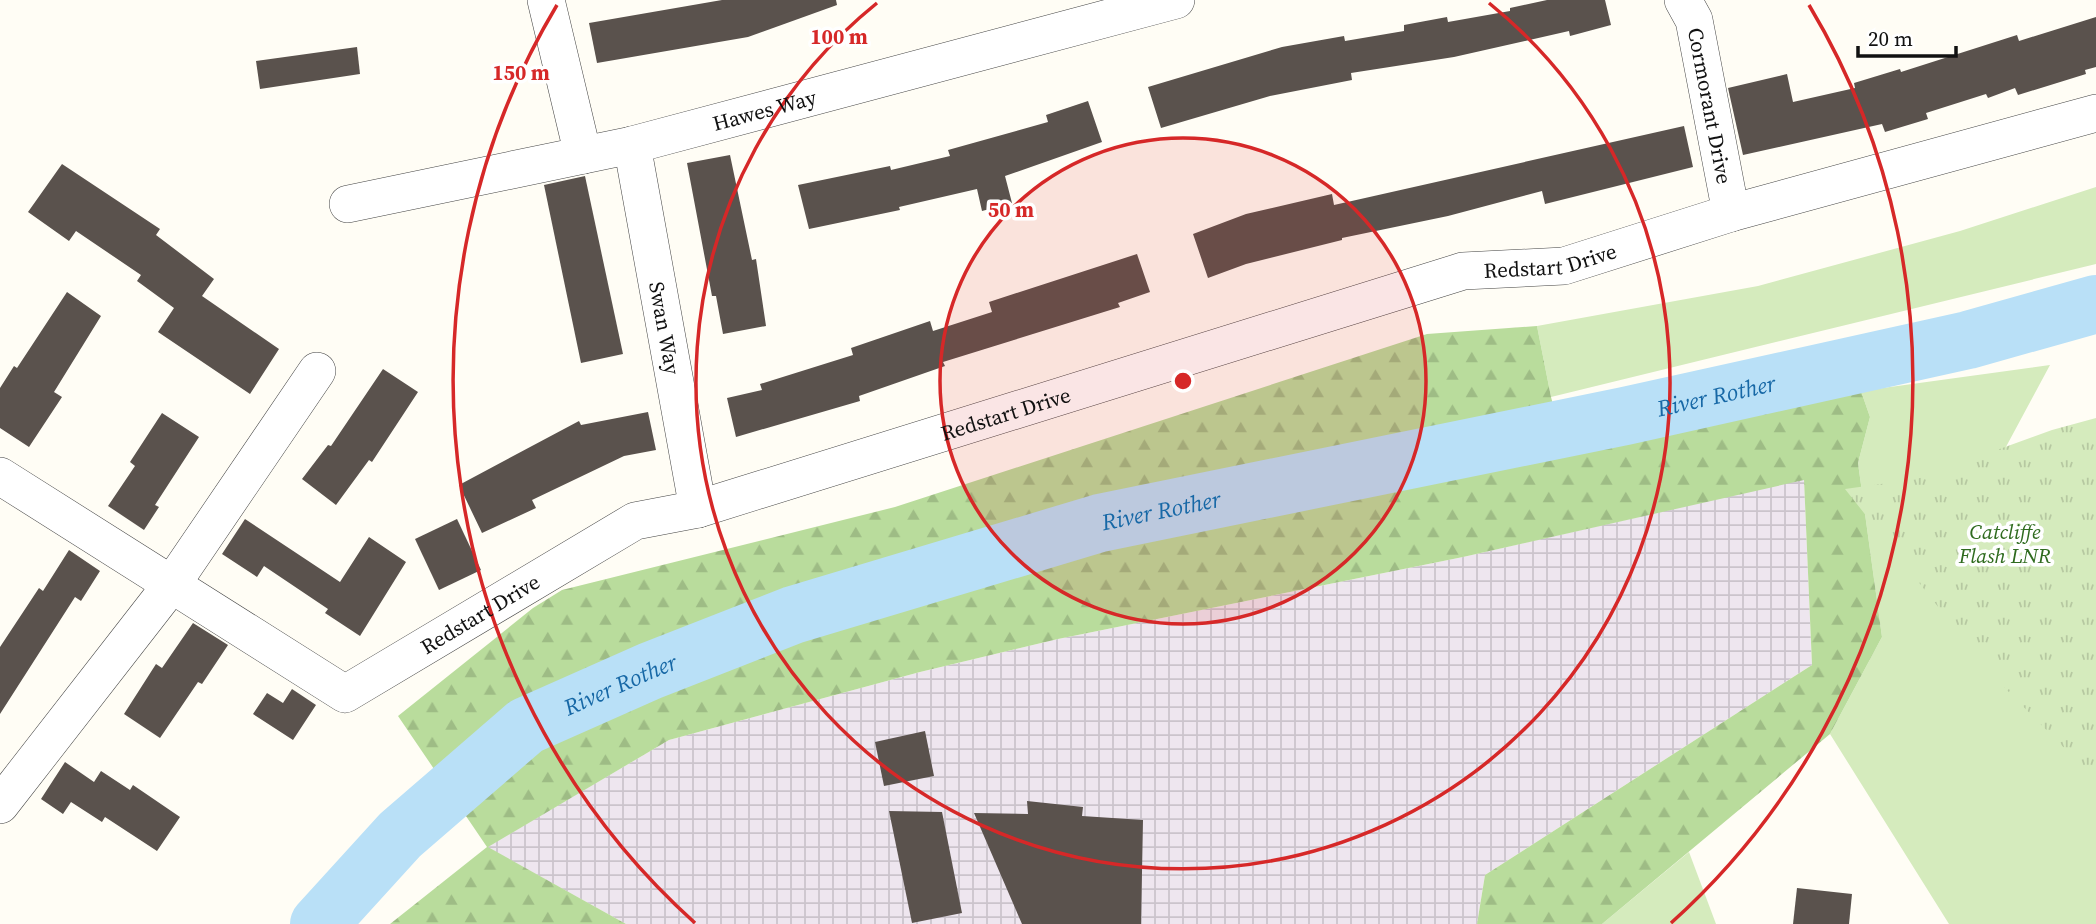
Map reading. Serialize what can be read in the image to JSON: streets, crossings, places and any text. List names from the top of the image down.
{
  "streets": {
    "street": [
      "Cormorant Drive",
      "Hawes Way",
      "Redstart Drive",
      "Swan Way"
    ]
  },
  "crossings": [
    ["Cormorant Drive", "Redstart Drive"],
    ["Hawes Way", "Swan Way"],
    ["Redstart Drive", "Swan Way"]
  ],
  "water": ["River Rother"],
  "parks": ["Catcliffe Flash LNR"],
  "scale_bar": "20 m",
  "rings": ["100 m", "150 m", "50 m"]
}
